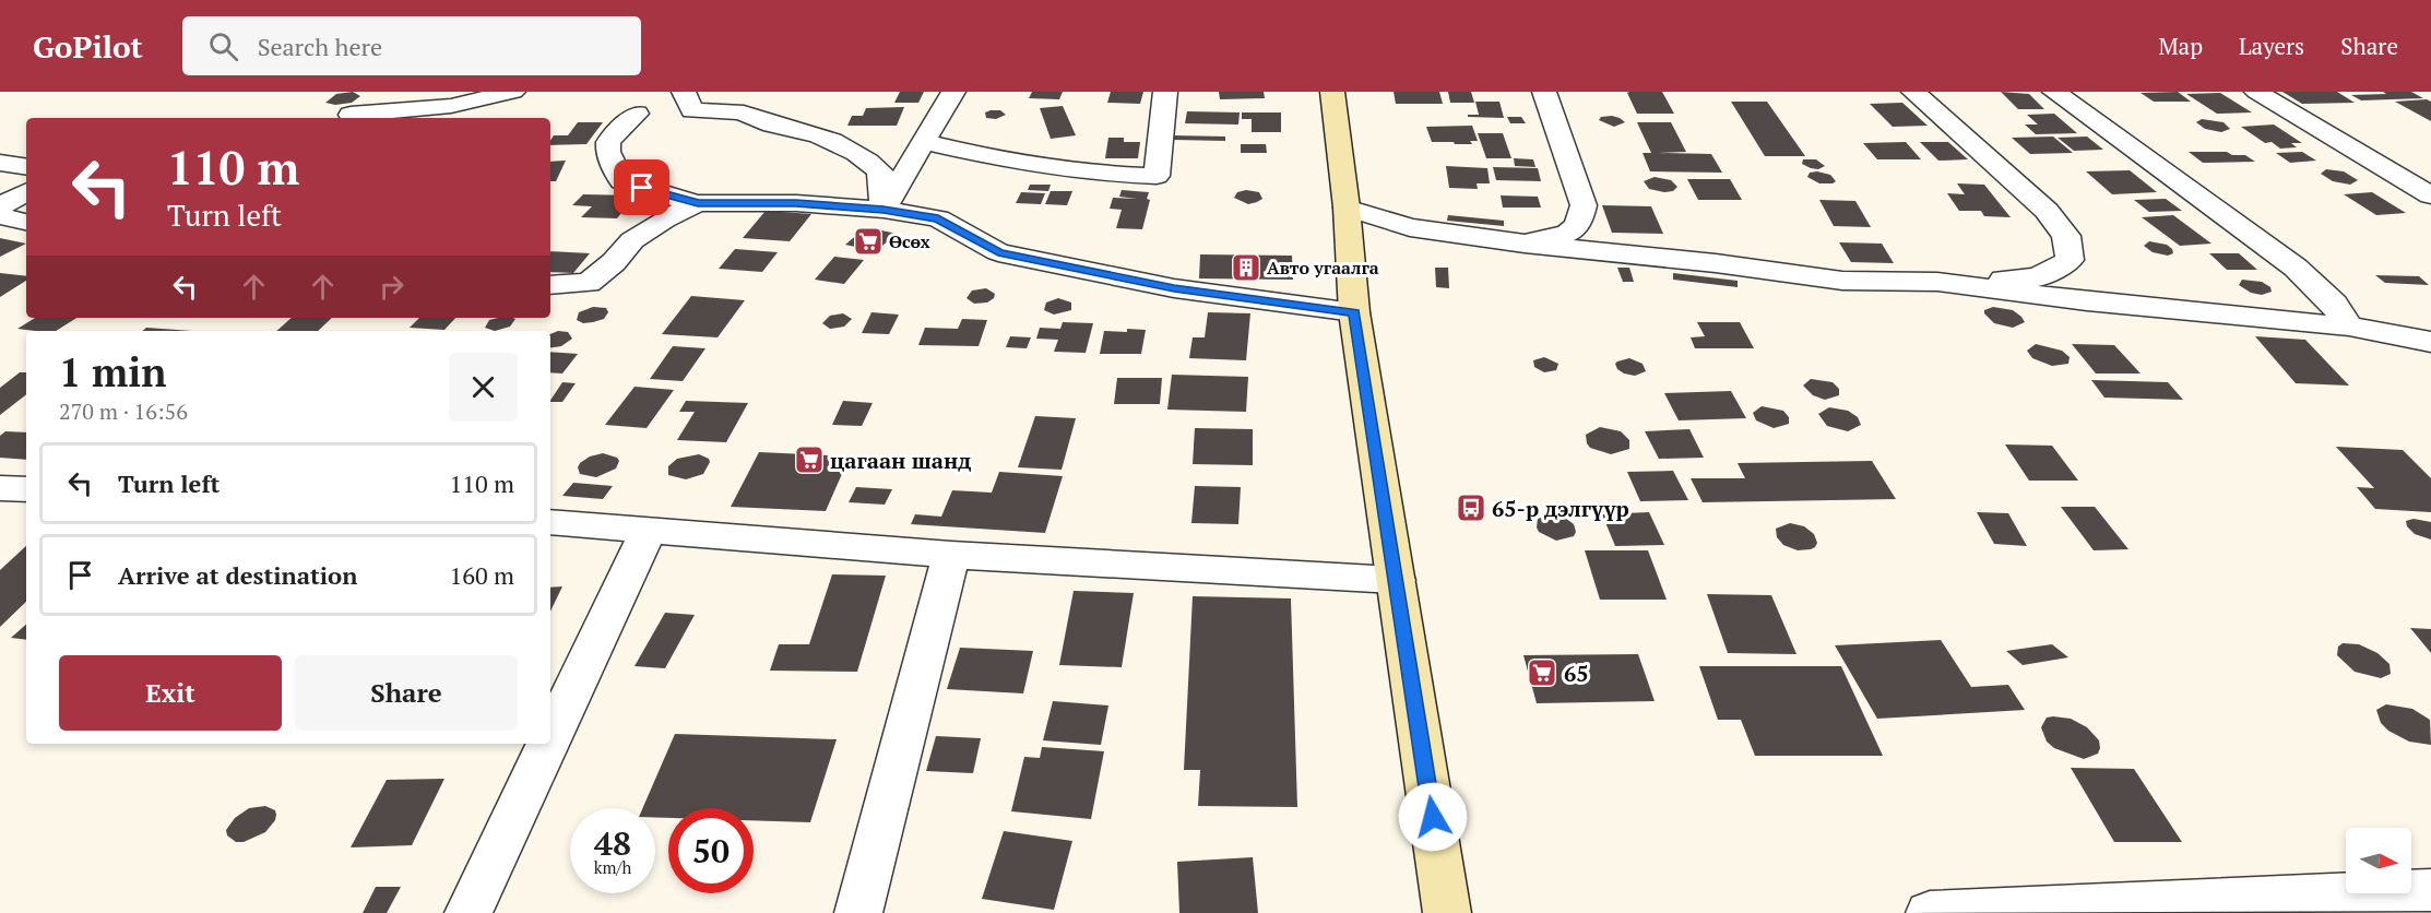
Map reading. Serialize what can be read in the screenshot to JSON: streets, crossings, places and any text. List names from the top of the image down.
{
  "places": {
    "supermarket": ["Өсөх", "цагаан шанд", "65"],
    "building": ["Авто угаалга"],
    "bus stop": ["65-р дэлгүүр"]
  },
  "north": "right",
  "page": {
    "header": "GoPilot",
    "search": "Search here",
    "nav": ["Map", "Layers", "Share"],
    "turn": ["110 m", "Turn left"],
    "heading": ["1 min", "270 m · 16:56"],
    "list": [
      {
        "name": "Turn left",
        "value": "110 m"
      },
      {
        "name": "Arrive at destination",
        "value": "160 m"
      }
    ],
    "buttons": ["Exit", "Share"],
    "speed": "48 km/h",
    "limit": "50"
  }
}
